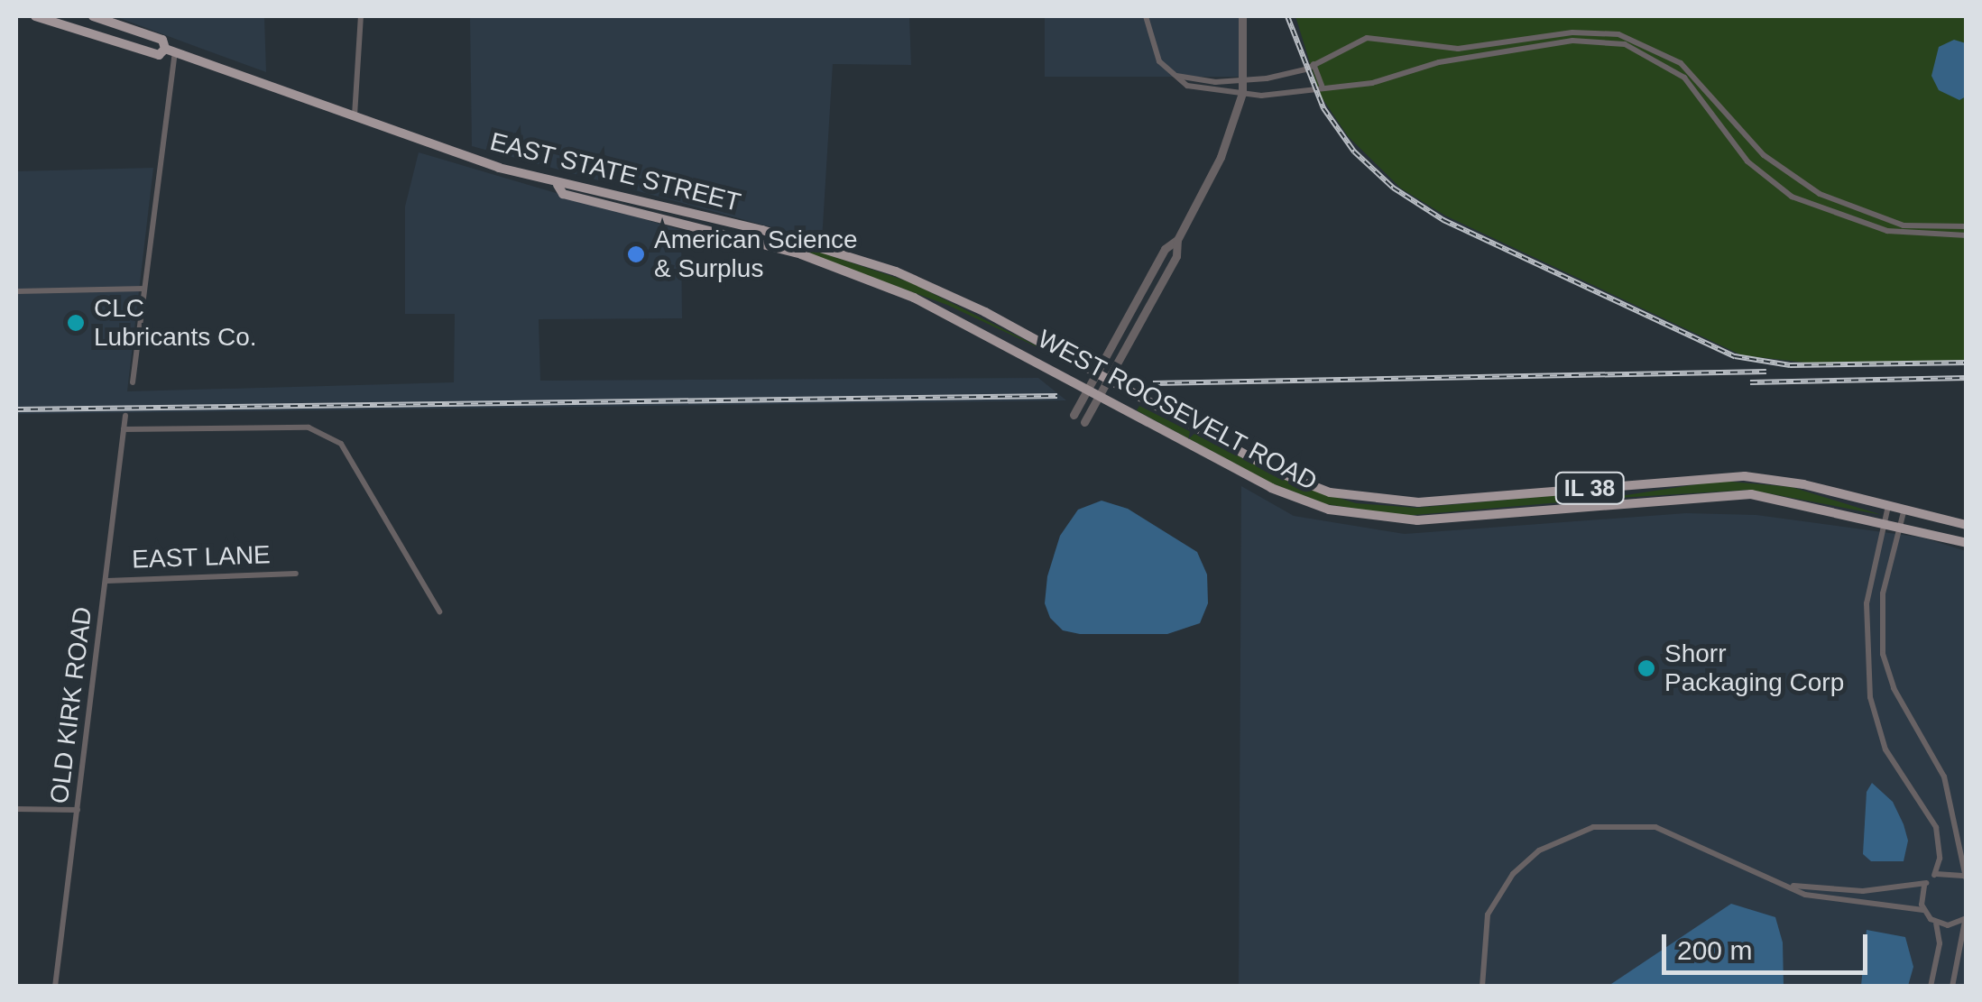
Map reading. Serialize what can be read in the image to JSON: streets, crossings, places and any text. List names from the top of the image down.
{
  "streets": {
    "main road": ["EAST STATE STREET", "WEST ROOSEVELT ROAD", "IL 38"],
    "street": ["EAST LANE", "OLD KIRK ROAD"]
  },
  "crossings": [
    ["EAST STATE STREET", "WEST ROOSEVELT ROAD"],
    ["EAST LANE", "OLD KIRK ROAD"]
  ],
  "places": ["American Science & Surplus", "CLC Lubricants Co.", "Shorr Packaging Corp"],
  "scale_bar": "200 m"
}
